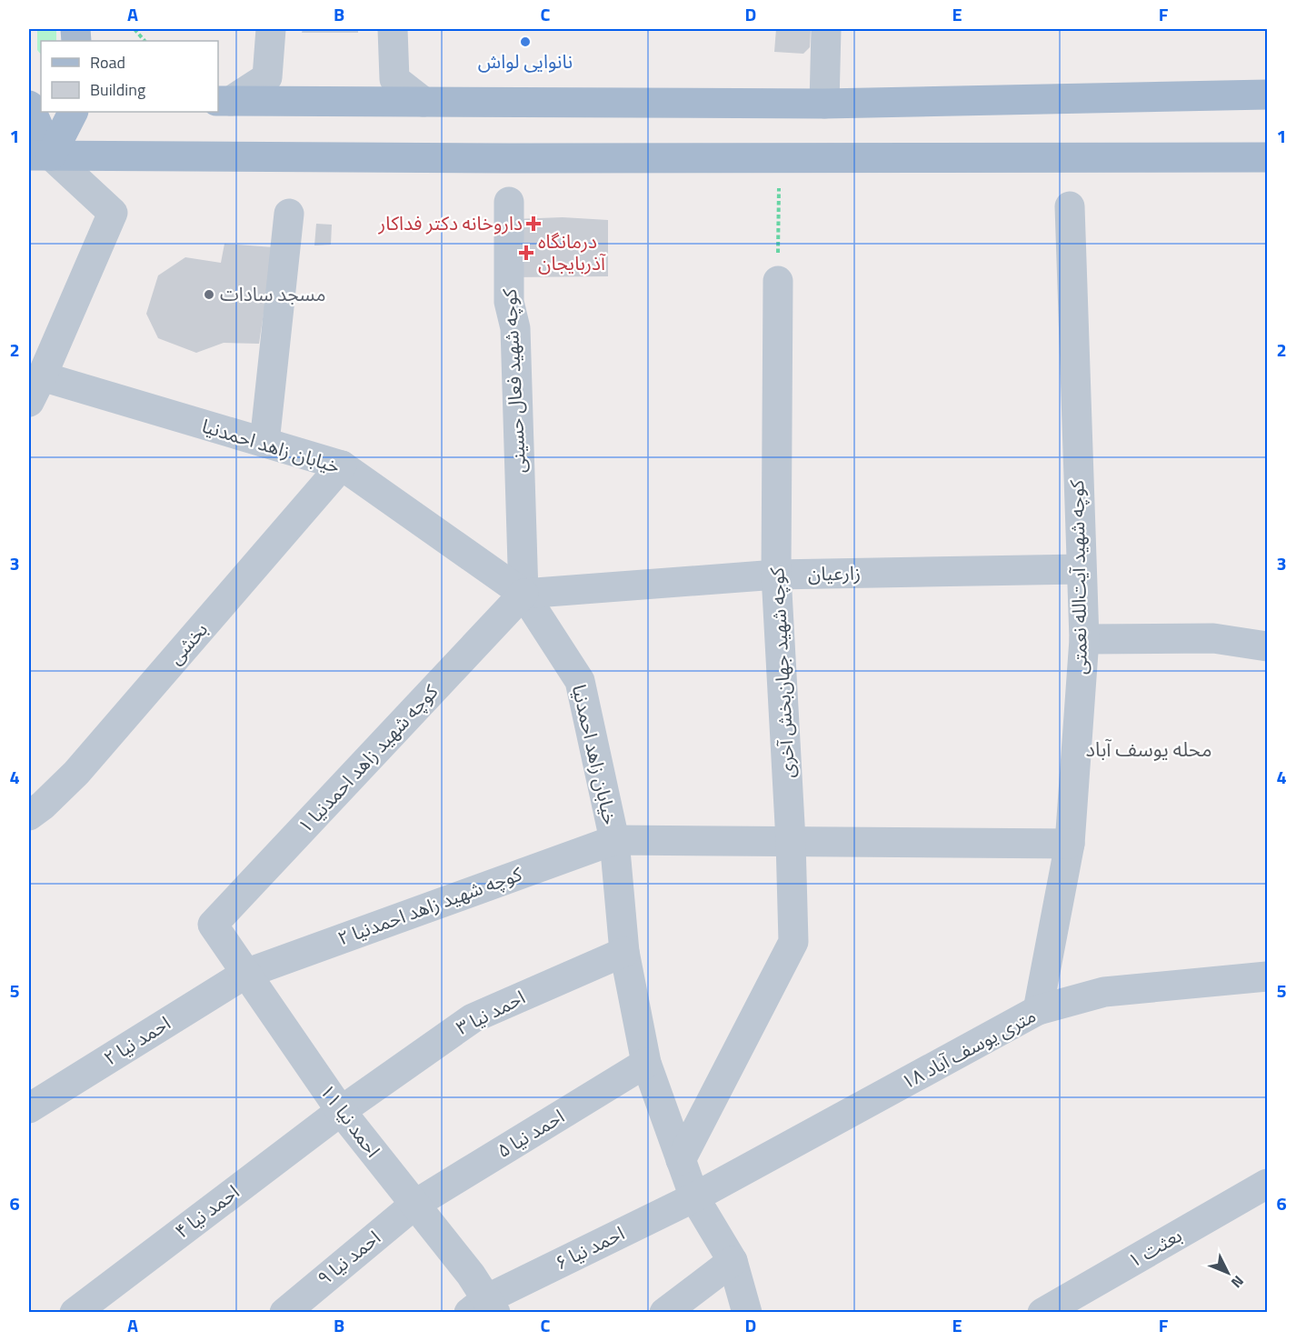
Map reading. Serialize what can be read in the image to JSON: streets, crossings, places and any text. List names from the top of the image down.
{
  "streets": {
    "street": [
      "کوچه شهید فعال حسینی",
      "خیابان زاهد احمدنیا",
      "زارعیان",
      "کوچه شهید آیت‌الله نعمتی",
      "بخشی",
      "کوچه شهید جهان‌بخش آخری",
      "کوچه شهید زاهد احمدنیا ۱",
      "کوچه شهید زاهد احمدنیا ۲",
      "احمد نیا ۳",
      "احمد نیا ۲",
      "۱۸ متری یوسف آباد",
      "احمد نیا ۱۱",
      "احمد نیا ۵",
      "احمد نیا ۴",
      "احمد نیا ۶",
      "بعثت ۱",
      "احمد نیا ۹"
    ]
  },
  "crossings": [
    ["کوچه شهید فعال حسینی", "خیابان زاهد احمدنیا"],
    ["کوچه شهید فعال حسینی", "زارعیان"],
    ["کوچه شهید فعال حسینی", "کوچه شهید زاهد احمدنیا ۱"],
    ["خیابان زاهد احمدنیا", "زارعیان"],
    ["خیابان زاهد احمدنیا", "بخشی"],
    ["خیابان زاهد احمدنیا", "کوچه شهید جهان‌بخش آخری"],
    ["خیابان زاهد احمدنیا", "کوچه شهید زاهد احمدنیا ۱"],
    ["خیابان زاهد احمدنیا", "کوچه شهید زاهد احمدنیا ۲"],
    ["خیابان زاهد احمدنیا", "احمد نیا ۳"],
    ["خیابان زاهد احمدنیا", "۱۸ متری یوسف آباد"],
    ["خیابان زاهد احمدنیا", "احمد نیا ۵"],
    ["خیابان زاهد احمدنیا", "احمد نیا ۶"],
    ["زارعیان", "کوچه شهید آیت‌الله نعمتی"],
    ["زارعیان", "کوچه شهید جهان‌بخش آخری"],
    ["زارعیان", "کوچه شهید زاهد احمدنیا ۱"],
    ["کوچه شهید آیت‌الله نعمتی", "۱۸ متری یوسف آباد"],
    ["کوچه شهید زاهد احمدنیا ۱", "احمد نیا ۱۱"],
    ["کوچه شهید زاهد احمدنیا ۲", "احمد نیا ۲"],
    ["کوچه شهید زاهد احمدنیا ۲", "احمد نیا ۱۱"],
    ["احمد نیا ۳", "احمد نیا ۱۱"],
    ["احمد نیا ۳", "احمد نیا ۴"],
    ["احمد نیا ۲", "احمد نیا ۱۱"],
    ["۱۸ متری یوسف آباد", "احمد نیا ۶"],
    ["احمد نیا ۱۱", "احمد نیا ۵"],
    ["احمد نیا ۱۱", "احمد نیا ۴"],
    ["احمد نیا ۱۱", "احمد نیا ۶"],
    ["احمد نیا ۱۱", "احمد نیا ۹"],
    ["احمد نیا ۵", "احمد نیا ۹"]
  ],
  "districts": ["محله یوسف آباد"],
  "places": {
    "other": ["نانوایی لواش", "مسجد سادات"],
    "health": ["داروخانه دکتر فداکار", "درمانگاه آذربایجان"]
  },
  "legend": ["Road", "Building"],
  "north": "bottom right",
  "grid": {
    "columns": [
      "A",
      "B",
      "C",
      "D",
      "E",
      "F"
    ],
    "rows": [
      "1",
      "2",
      "3",
      "4",
      "5",
      "6"
    ]
  }
}
